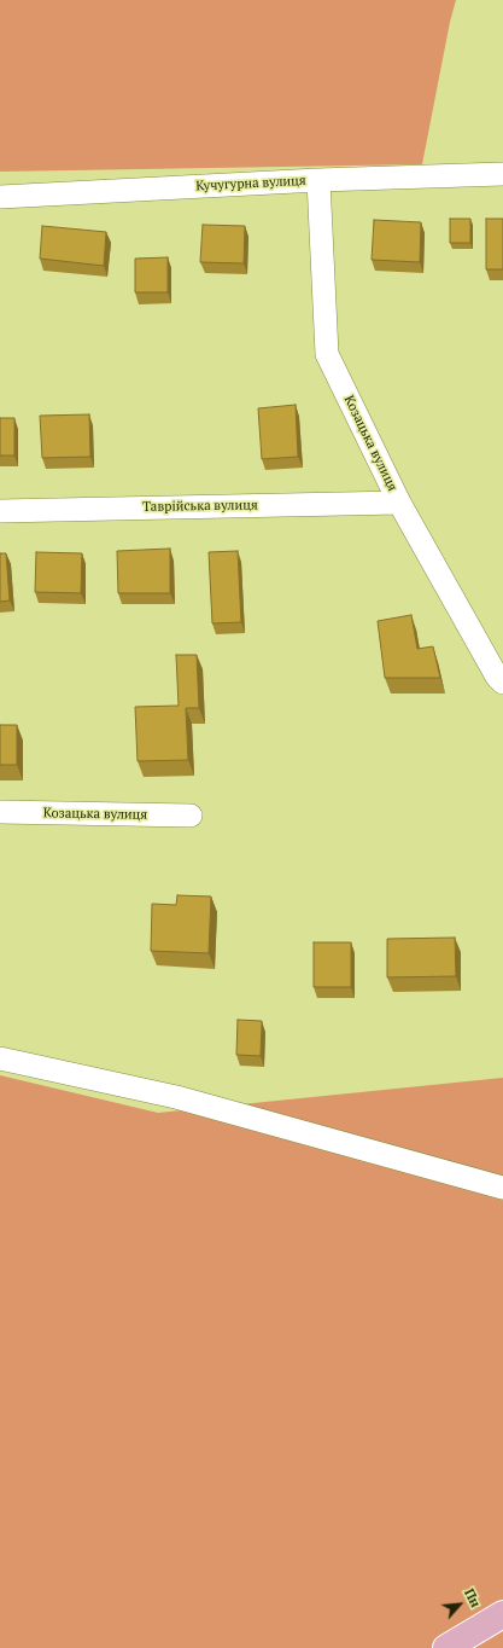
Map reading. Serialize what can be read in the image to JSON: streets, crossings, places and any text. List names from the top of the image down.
{
  "streets": {
    "street": ["Кучугурна вулиця", "Козацька вулиця", "Таврійська вулиця"]
  },
  "crossings": [
    ["Кучугурна вулиця", "Козацька вулиця"],
    ["Козацька вулиця", "Таврійська вулиця"]
  ],
  "north": "top right"
}
